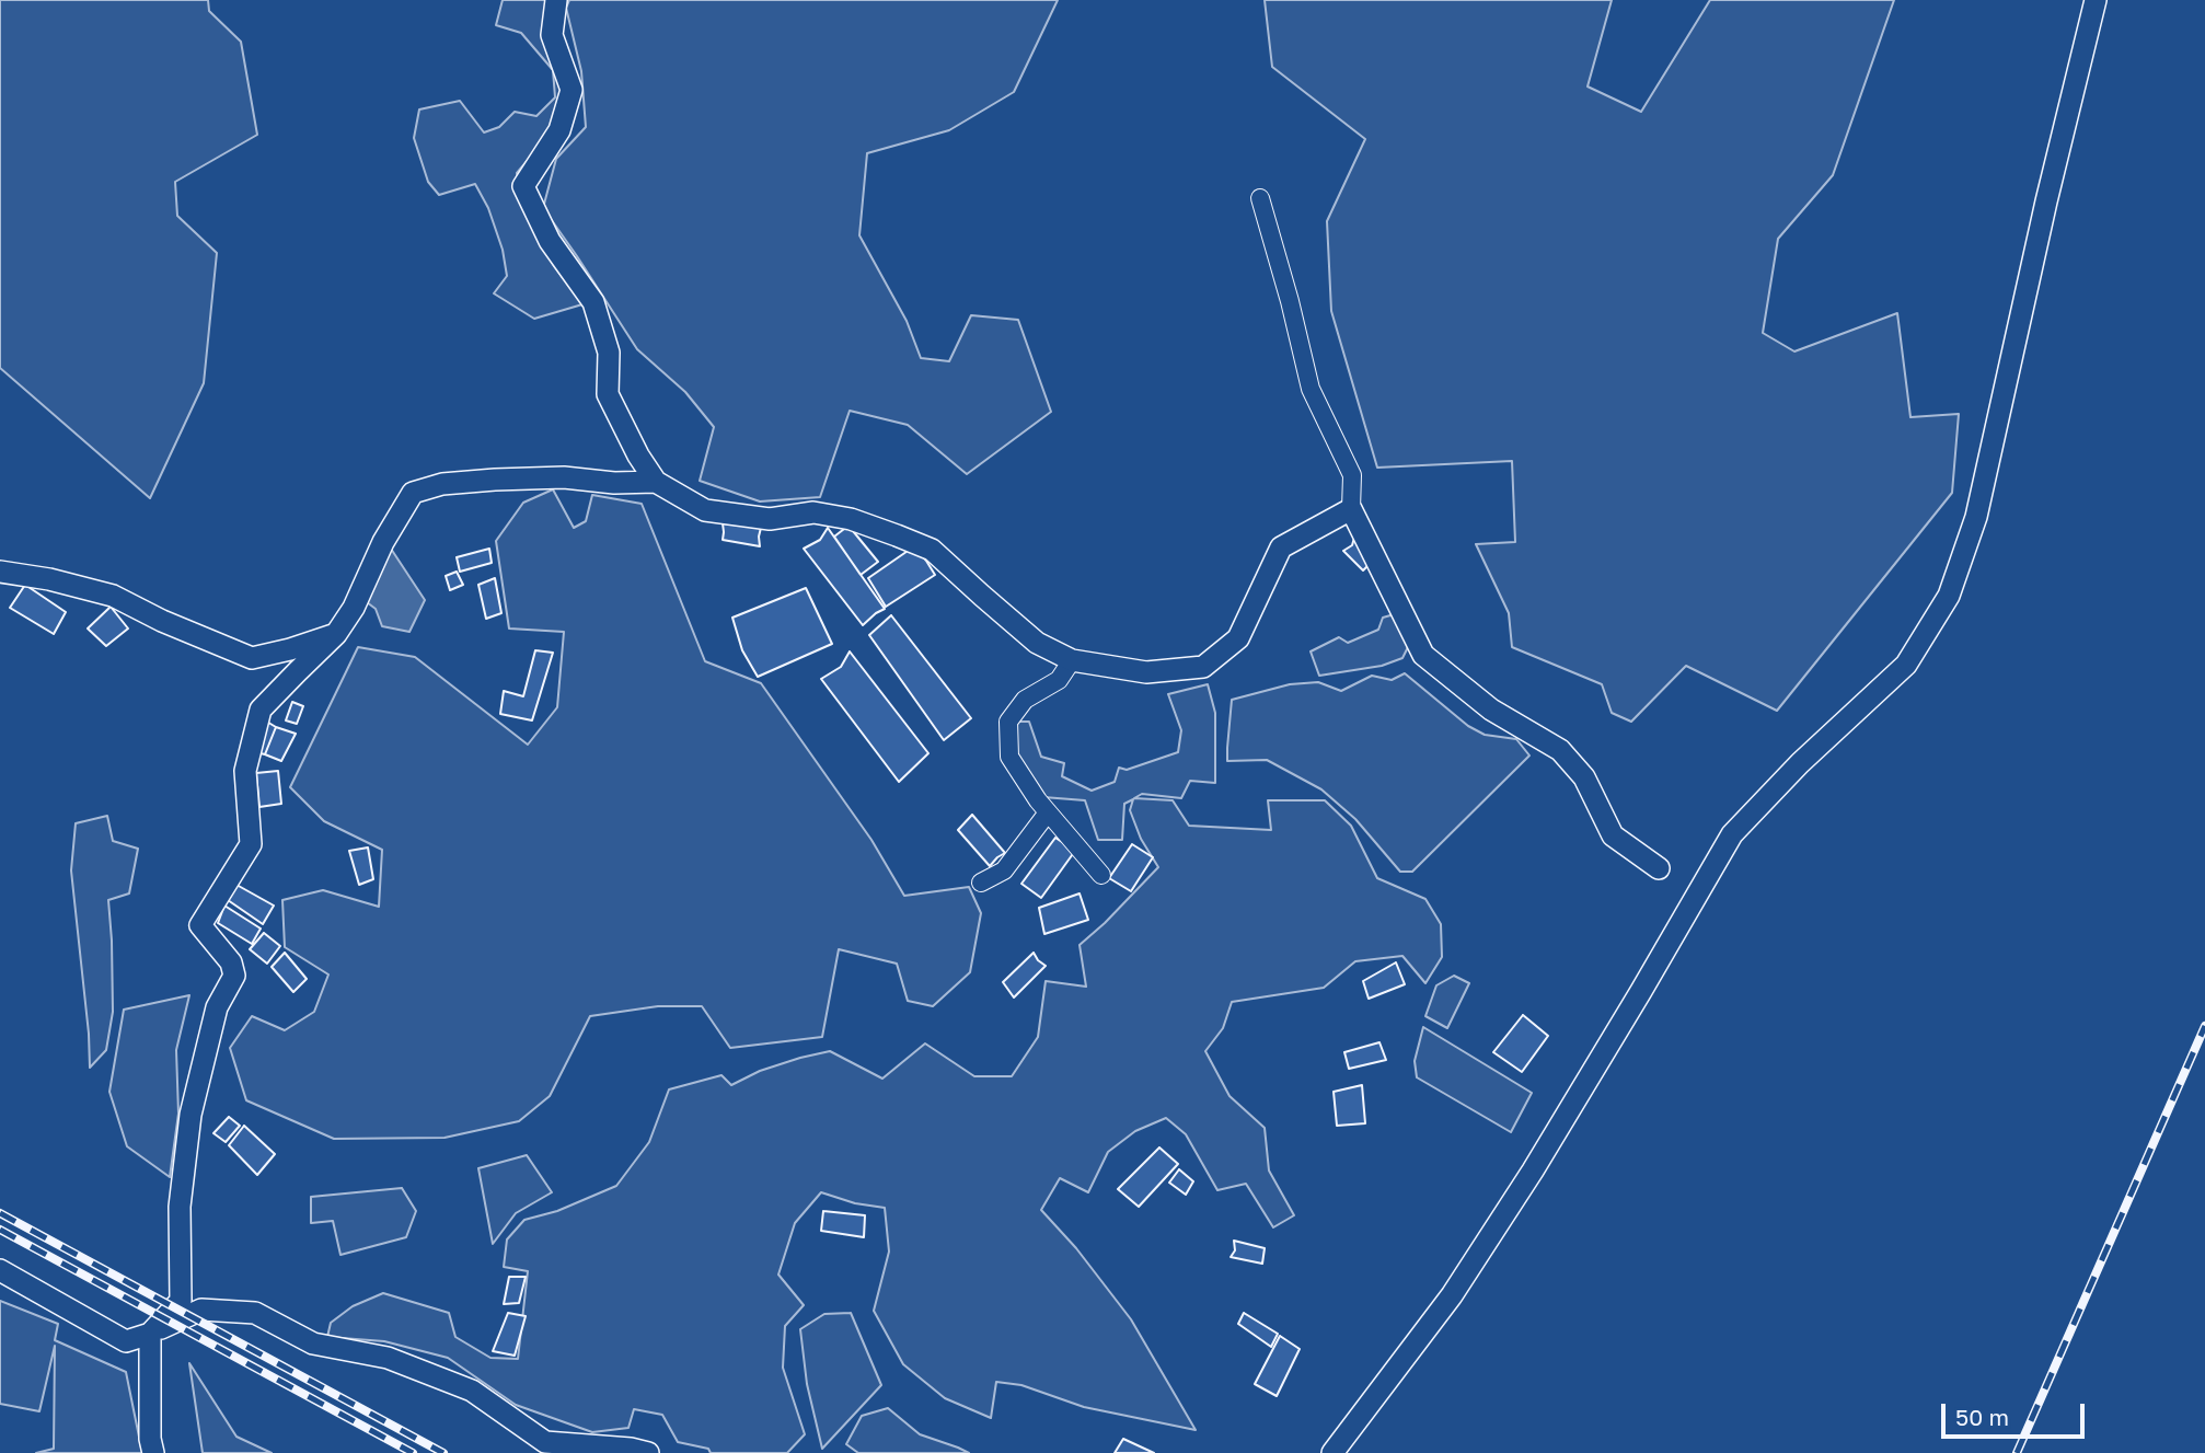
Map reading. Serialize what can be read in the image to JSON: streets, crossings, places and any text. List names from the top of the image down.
{
  "scale_bar": "50 m"
}
